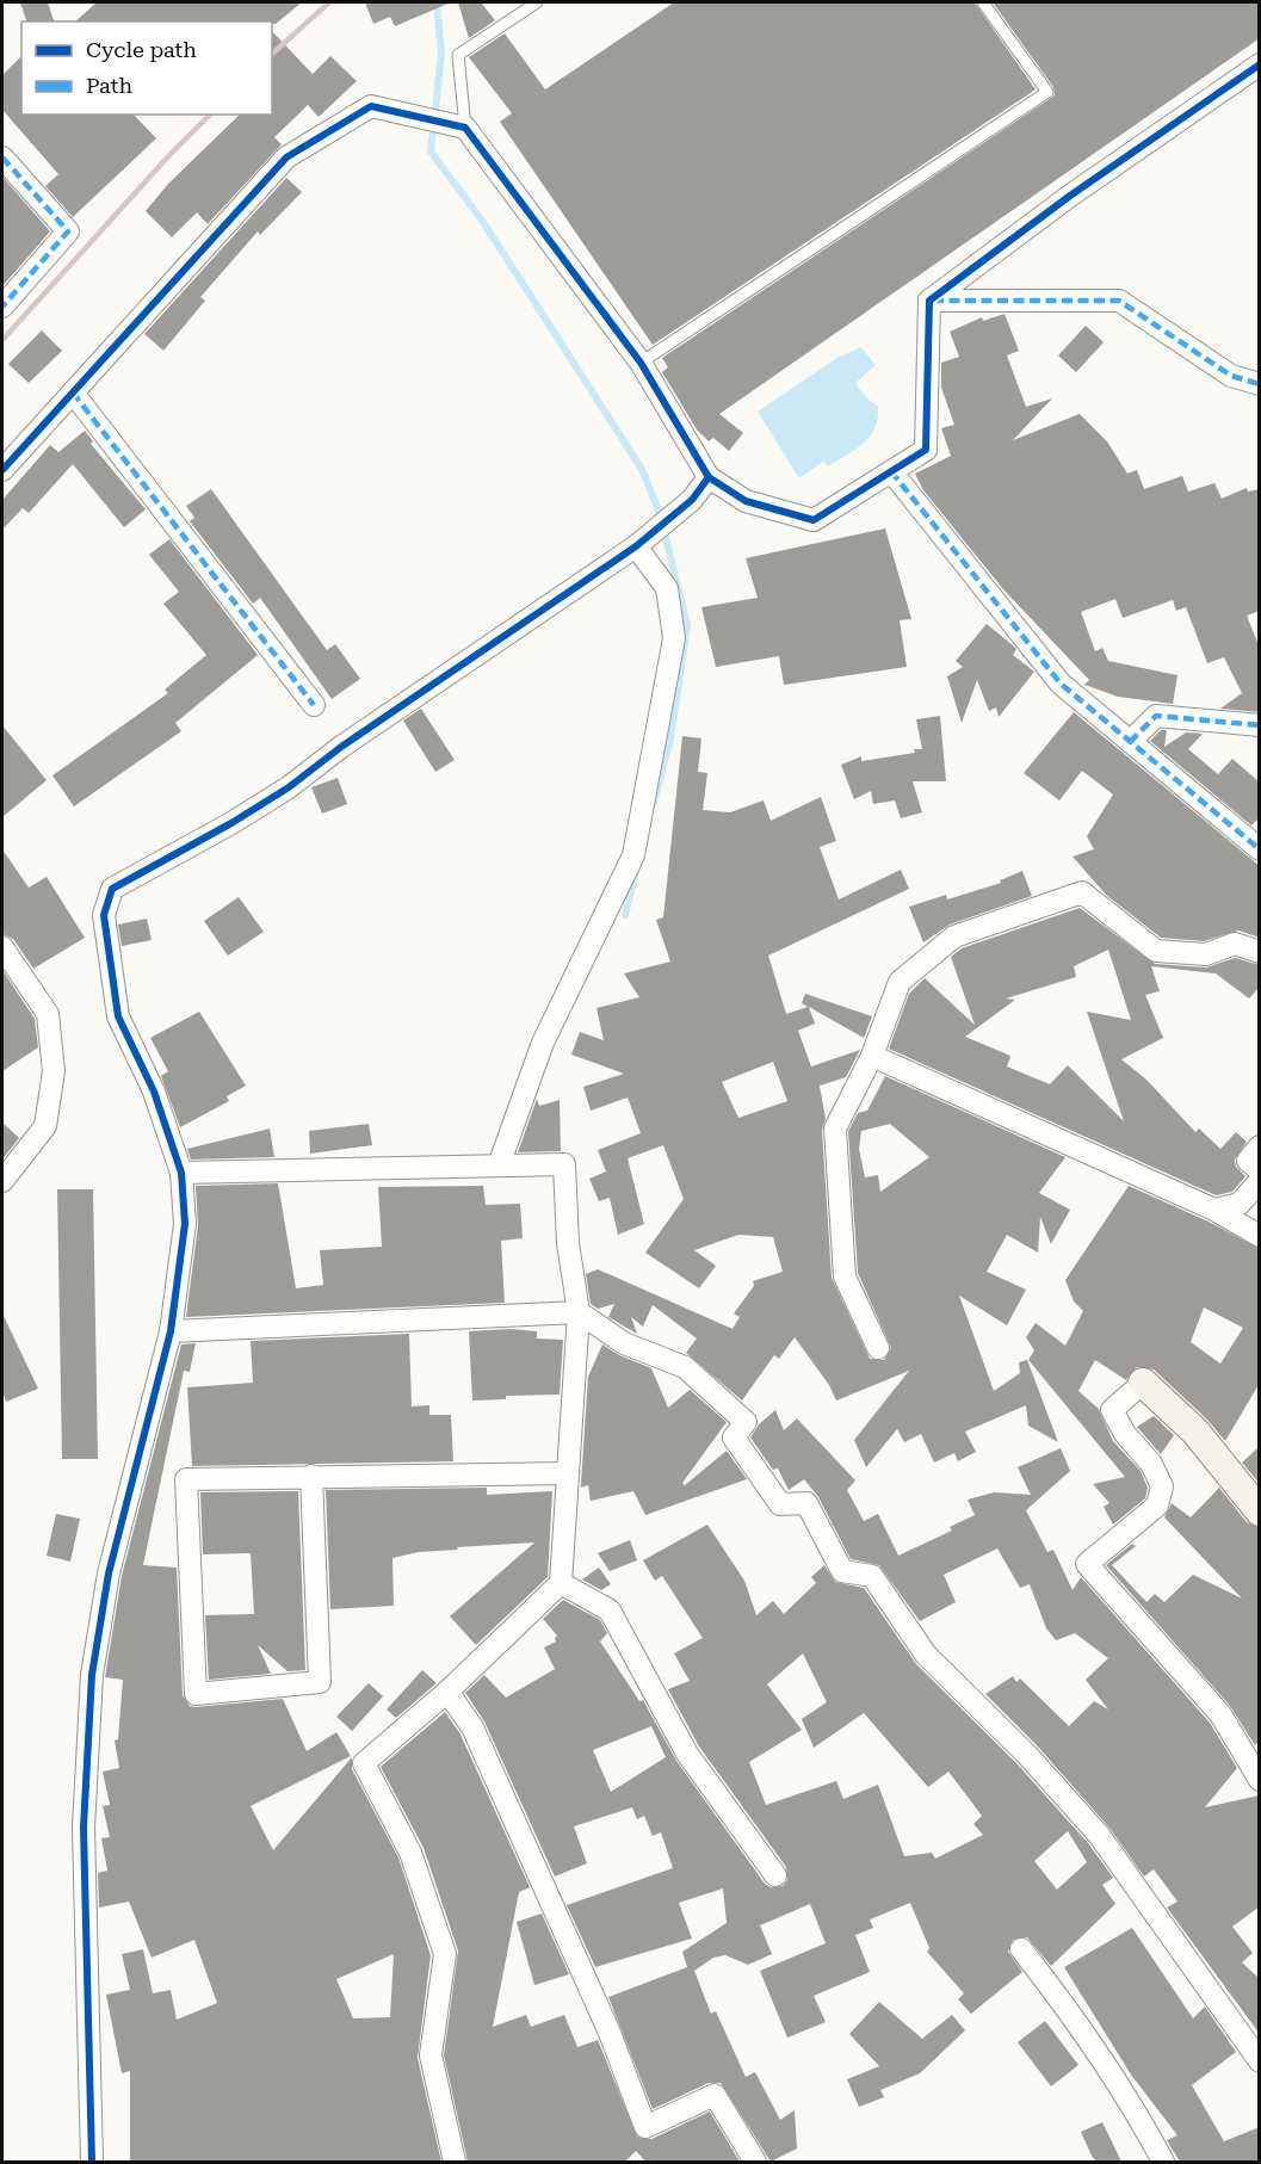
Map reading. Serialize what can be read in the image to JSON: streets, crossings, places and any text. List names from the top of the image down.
{
  "legend": ["Cycle path", "Path"]
}
